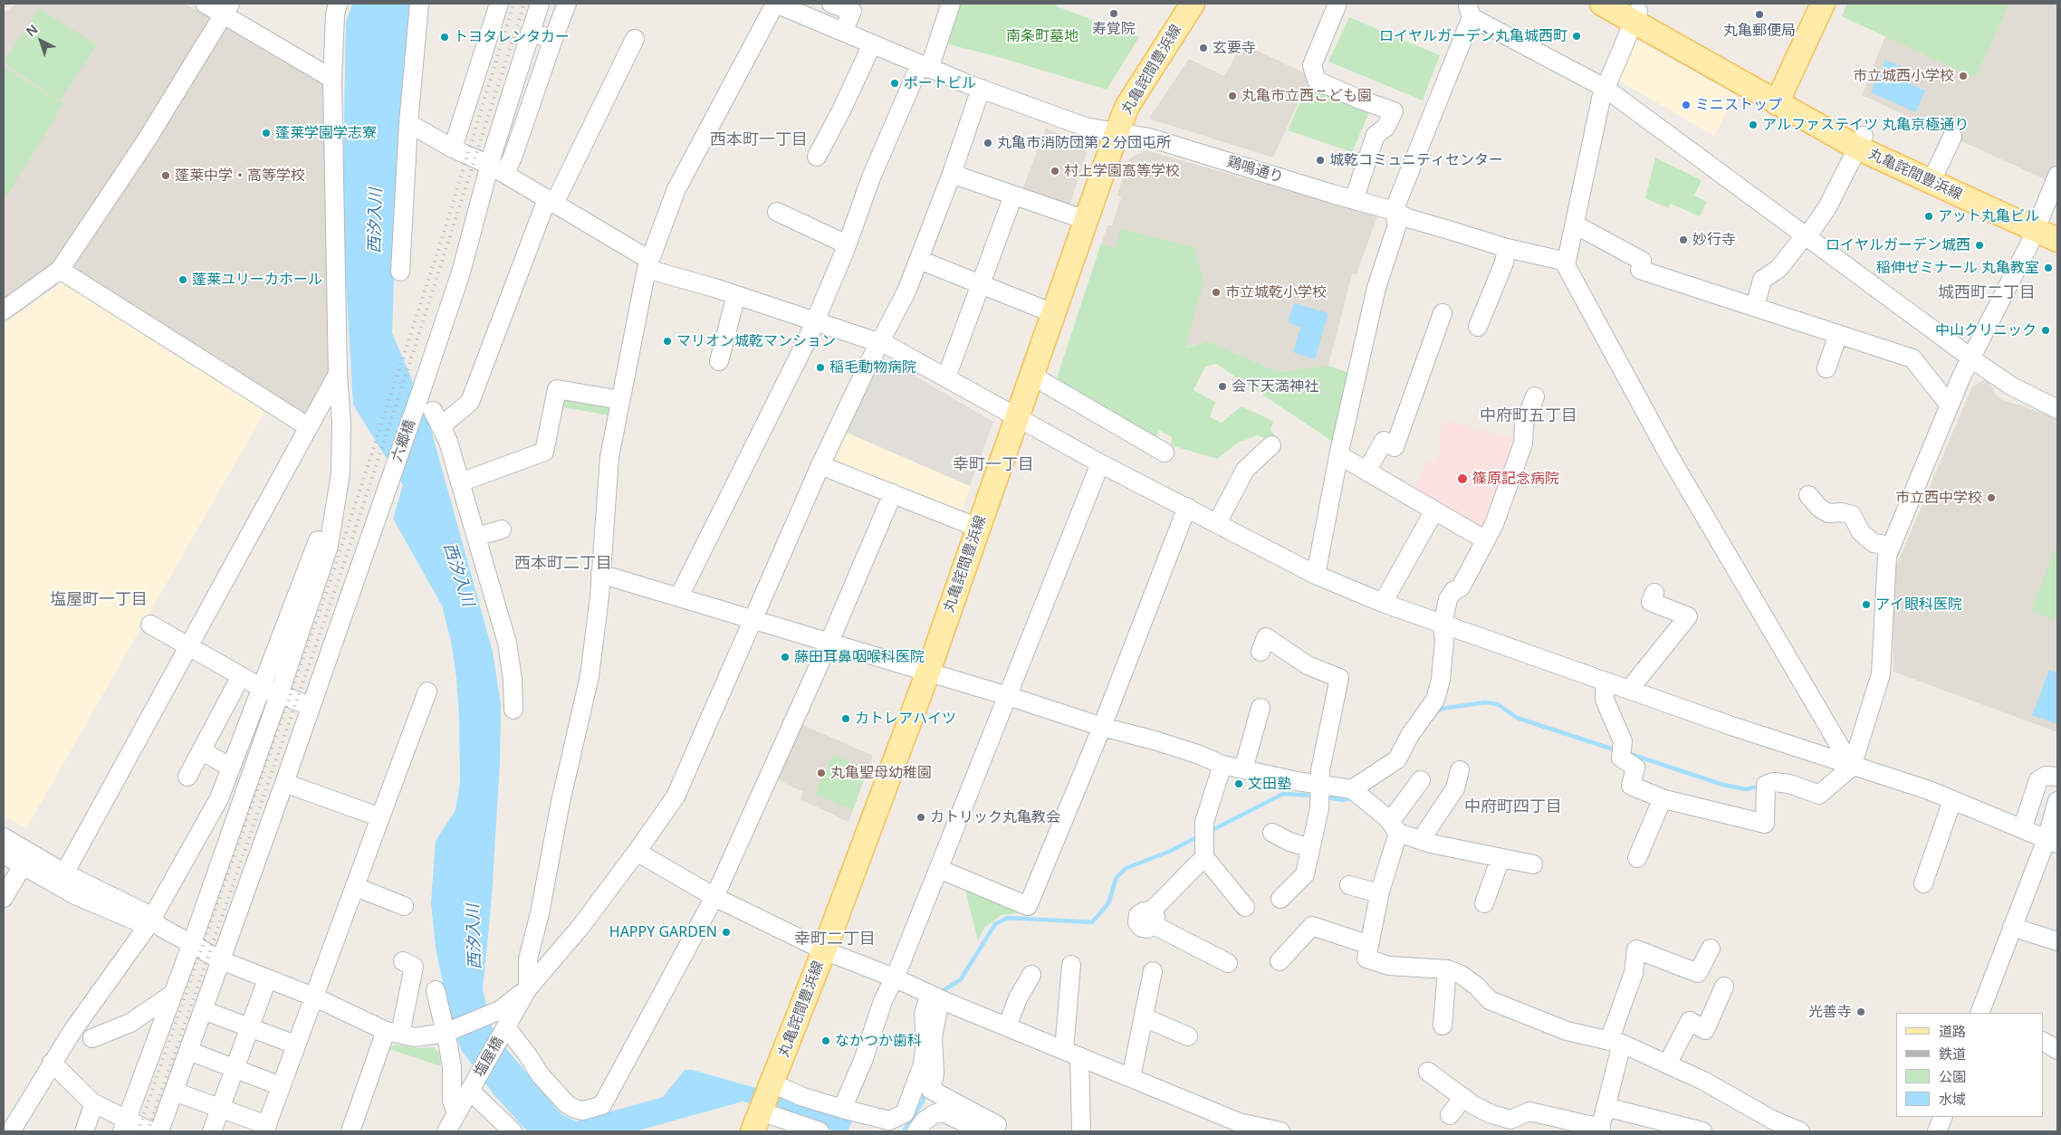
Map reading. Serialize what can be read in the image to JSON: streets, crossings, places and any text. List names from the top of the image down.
{
  "streets": {
    "main road": ["丸亀詫間豊浜線"],
    "street": ["鶏鳴通り", "六郷橋", "塩屋橋"]
  },
  "crossings": [
    ["丸亀詫間豊浜線", "鶏鳴通り"]
  ],
  "districts": [
    "西本町一丁目",
    "城西町二丁目",
    "中府町五丁目",
    "幸町一丁目",
    "西本町二丁目",
    "塩屋町一丁目",
    "中府町四丁目",
    "幸町二丁目"
  ],
  "water": ["西汐入川"],
  "parks": ["南条町墓地"],
  "places": [
    "寿覚院",
    "丸亀郵便局",
    "ロイヤルガーデン丸亀城西町",
    "トヨタレンタカー",
    "玄要寺",
    "市立城西小学校",
    "ポートビル",
    "丸亀市立西こども園",
    "ミニストップ",
    "アルファステイツ 丸亀京極通り",
    "蓬莱学園学志寮",
    "丸亀市消防団第２分団屯所",
    "城乾コミュニティセンター",
    "村上学園高等学校",
    "蓬莱中学・高等学校",
    "アット丸亀ビル",
    "妙行寺",
    "ロイヤルガーデン城西",
    "稲伸ゼミナール 丸亀教室",
    "蓬莱ユリーカホール",
    "市立城乾小学校",
    "中山クリニック",
    "マリオン城乾マンション",
    "稲毛動物病院",
    "会下天満神社",
    "篠原記念病院",
    "市立西中学校",
    "アイ眼科医院",
    "藤田耳鼻咽喉科医院",
    "カトレアハイツ",
    "丸亀聖母幼稚園",
    "文田塾",
    "カトリック丸亀教会",
    "HAPPY GARDEN",
    "光善寺",
    "なかつか歯科"
  ],
  "legend": [
    "道路",
    "鉄道",
    "公園",
    "水域"
  ],
  "north": "top left"
}
